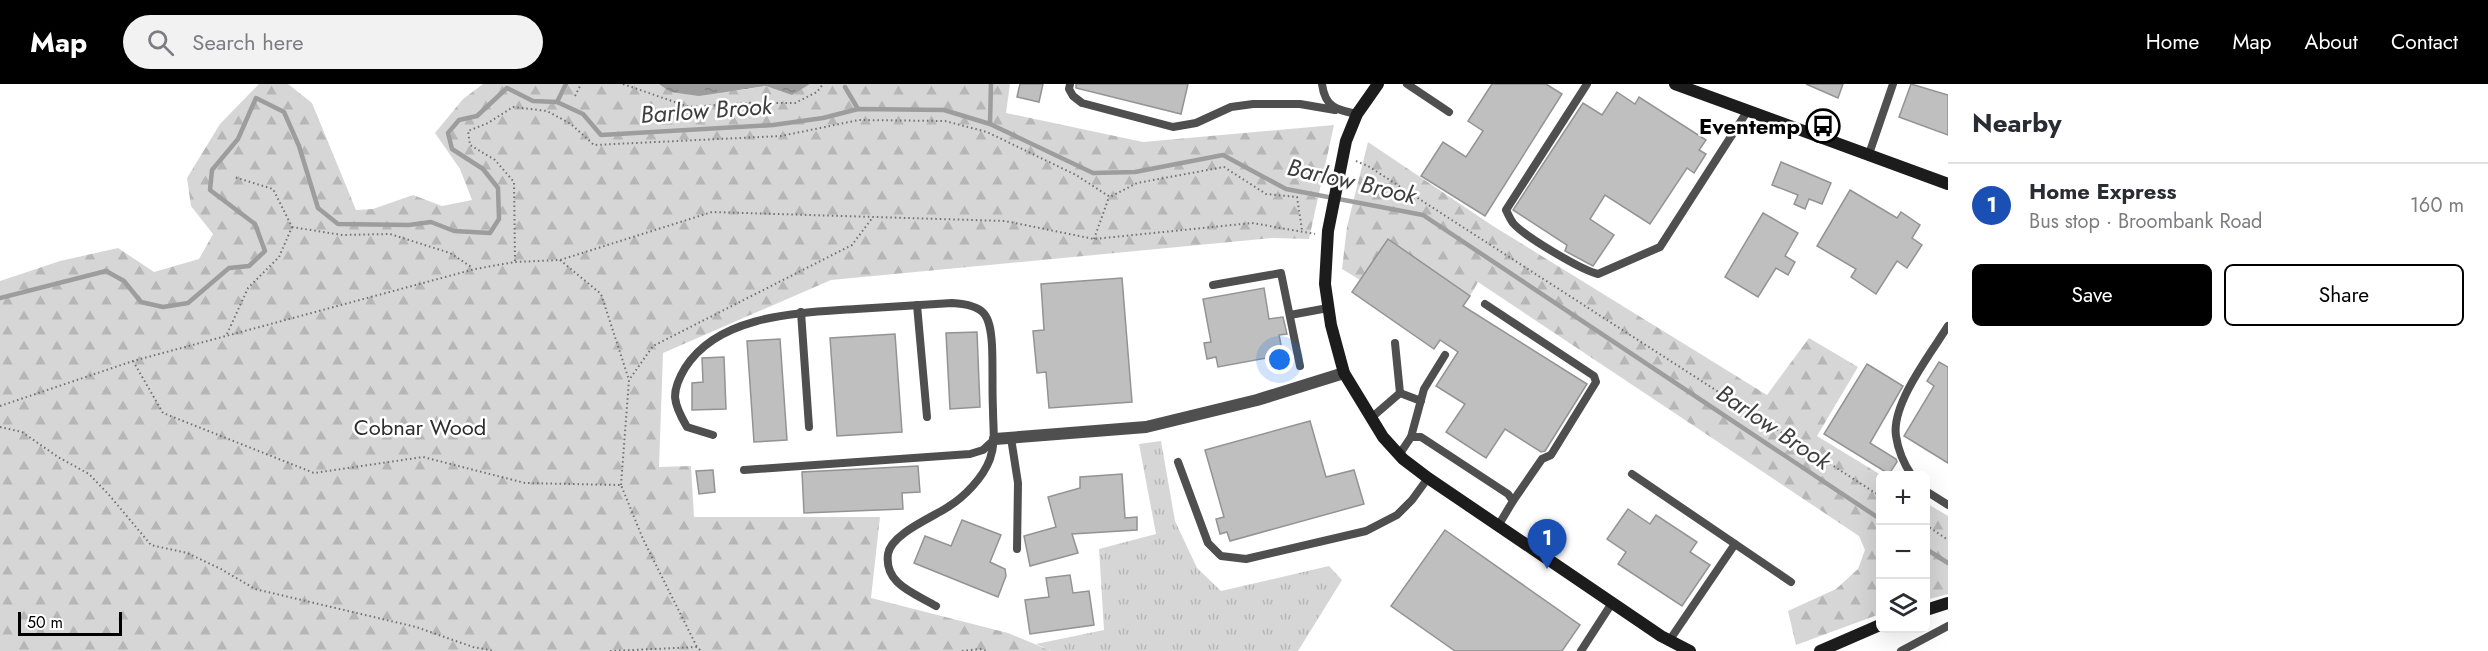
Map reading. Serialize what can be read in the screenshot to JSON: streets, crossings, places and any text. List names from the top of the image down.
{
  "water": ["Barlow Brook"],
  "parks": ["Cobnar Wood"],
  "places": {
    "bus stop": ["Eventemp"]
  },
  "scale_bar": "50 m",
  "page": {
    "header": "Map",
    "search": "Search here",
    "nav": [
      "Home",
      "Map",
      "About",
      "Contact"
    ],
    "heading": "Nearby",
    "list": [
      {
        "mark": "1",
        "name": "Home Express",
        "note": "Bus stop · Broombank Road",
        "value": "160 m"
      }
    ],
    "buttons": ["Save", "Share"],
    "map_buttons": ["+", "−"],
    "pins": "1",
    "scale": "50 m"
  }
}
